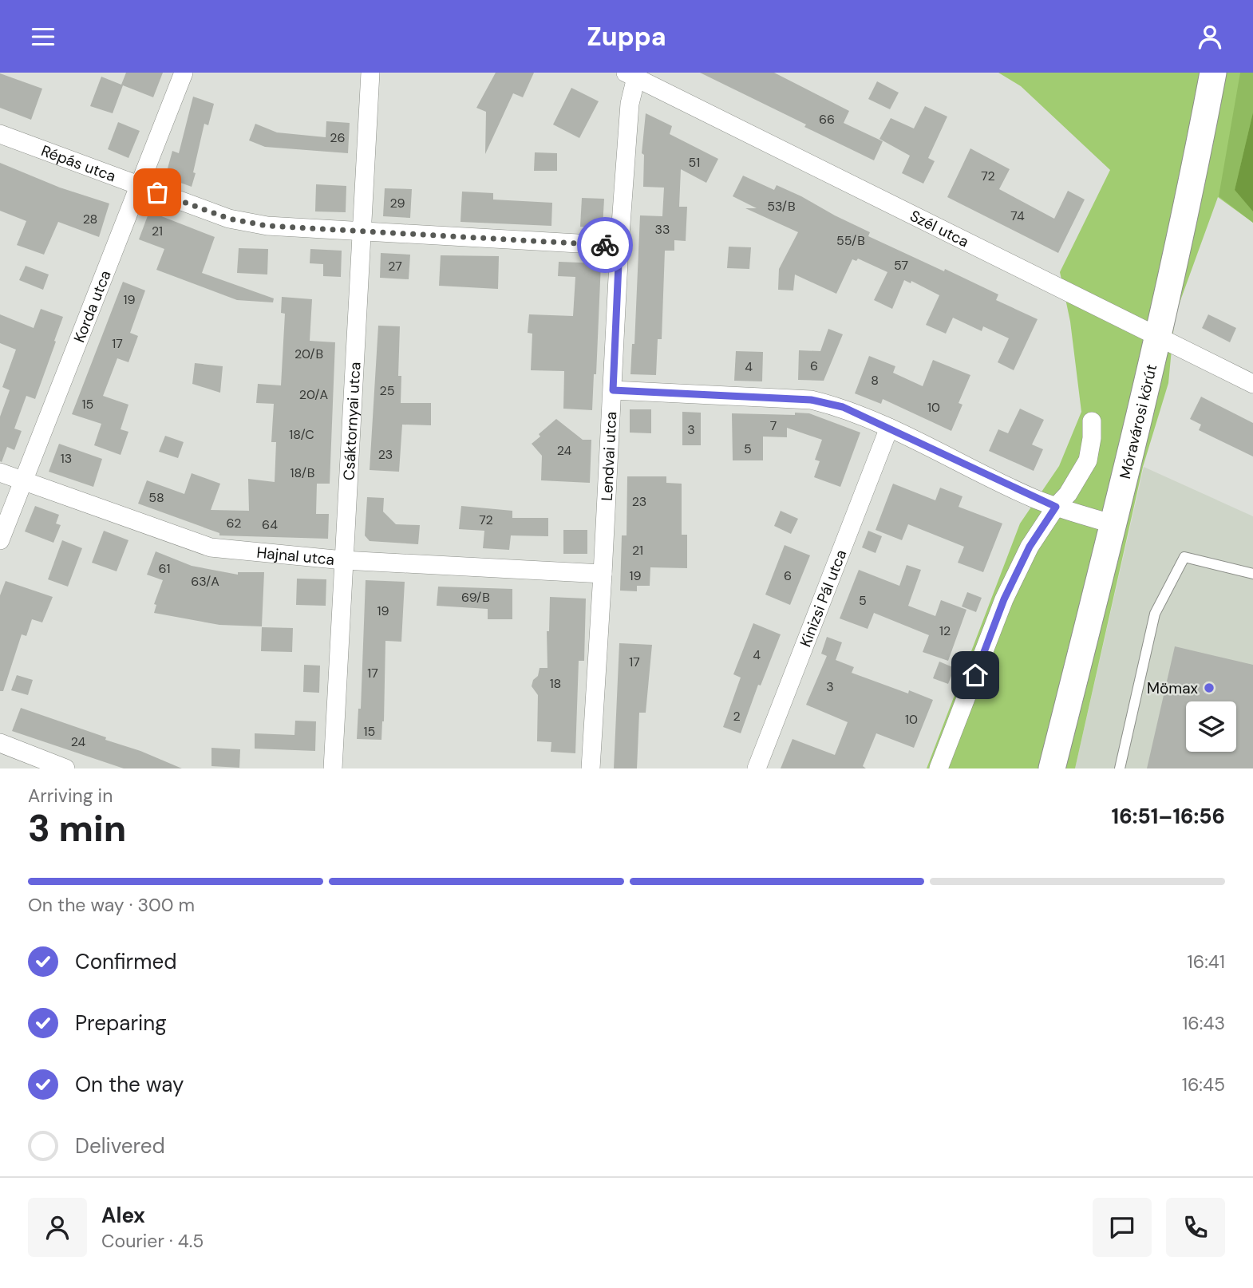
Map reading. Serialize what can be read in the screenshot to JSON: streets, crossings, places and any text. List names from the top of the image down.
{
  "streets": {
    "main road": ["Móravárosi körút"],
    "street": [
      "Répás utca",
      "Szél utca",
      "Korda utca",
      "Csáktornyai utca",
      "Lendvai utca",
      "Hajnal utca",
      "Kinizsi Pál utca"
    ]
  },
  "crossings": [
    ["Répás utca", "Korda utca"],
    ["Répás utca", "Csáktornyai utca"],
    ["Répás utca", "Lendvai utca"],
    ["Szél utca", "Móravárosi körút"],
    ["Szél utca", "Lendvai utca"],
    ["Korda utca", "Hajnal utca"],
    ["Csáktornyai utca", "Hajnal utca"],
    ["Lendvai utca", "Hajnal utca"]
  ],
  "places": ["Mömax"],
  "house_numbers": [
    "66",
    "26",
    "51",
    "72",
    "29",
    "53/B",
    "74",
    "28",
    "33",
    "21",
    "55/B",
    "57",
    "27",
    "19",
    "17",
    "20/B",
    "6",
    "4",
    "8",
    "25",
    "20/A",
    "15",
    "10",
    "7",
    "3",
    "18/C",
    "5",
    "24",
    "23",
    "13",
    "18/B",
    "58",
    "23",
    "72",
    "62",
    "64",
    "21",
    "61",
    "19",
    "6",
    "63/A",
    "69/B",
    "5",
    "19",
    "12",
    "4",
    "17",
    "17",
    "18",
    "3",
    "2",
    "10",
    "15",
    "24"
  ],
  "page": {
    "header": "Zuppa",
    "heading": ["3 min", "Arriving in", "16:51–16:56"],
    "panel": ["Alex", "Courier · 4.5"],
    "bar": "On the way · 300 m",
    "list": [
      ["Confirmed", "16:41"],
      ["Preparing", "16:43"],
      ["On the way", "16:45"],
      "Delivered"
    ]
  }
}
